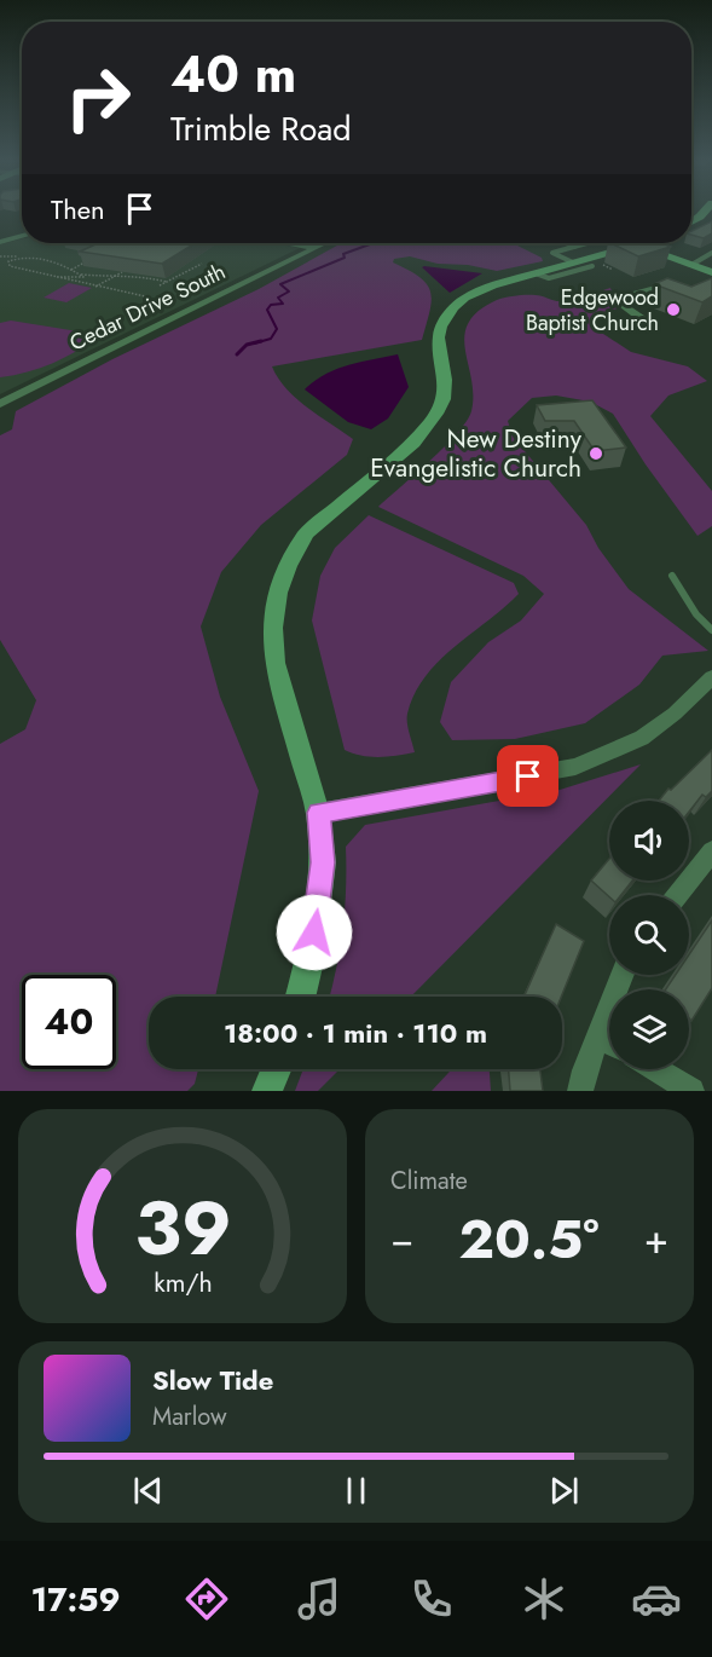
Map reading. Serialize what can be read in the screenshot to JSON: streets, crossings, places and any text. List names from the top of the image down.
{
  "streets": {
    "street": ["Cedar Drive South"]
  },
  "places": ["Edgewood Baptist Church", "New Destiny Evangelistic Church"],
  "page": {
    "turn": ["40 m", "Trimble Road"],
    "then": "Then",
    "limit": "40",
    "trip": "18:00 · 1 min · 110 m",
    "tile": "Climate",
    "heat": ["−", "20.5°", "+"],
    "song": ["Slow Tide", "Marlow"],
    "tabs": "17:59",
    "gauge": ["39", "km/h"]
  }
}
